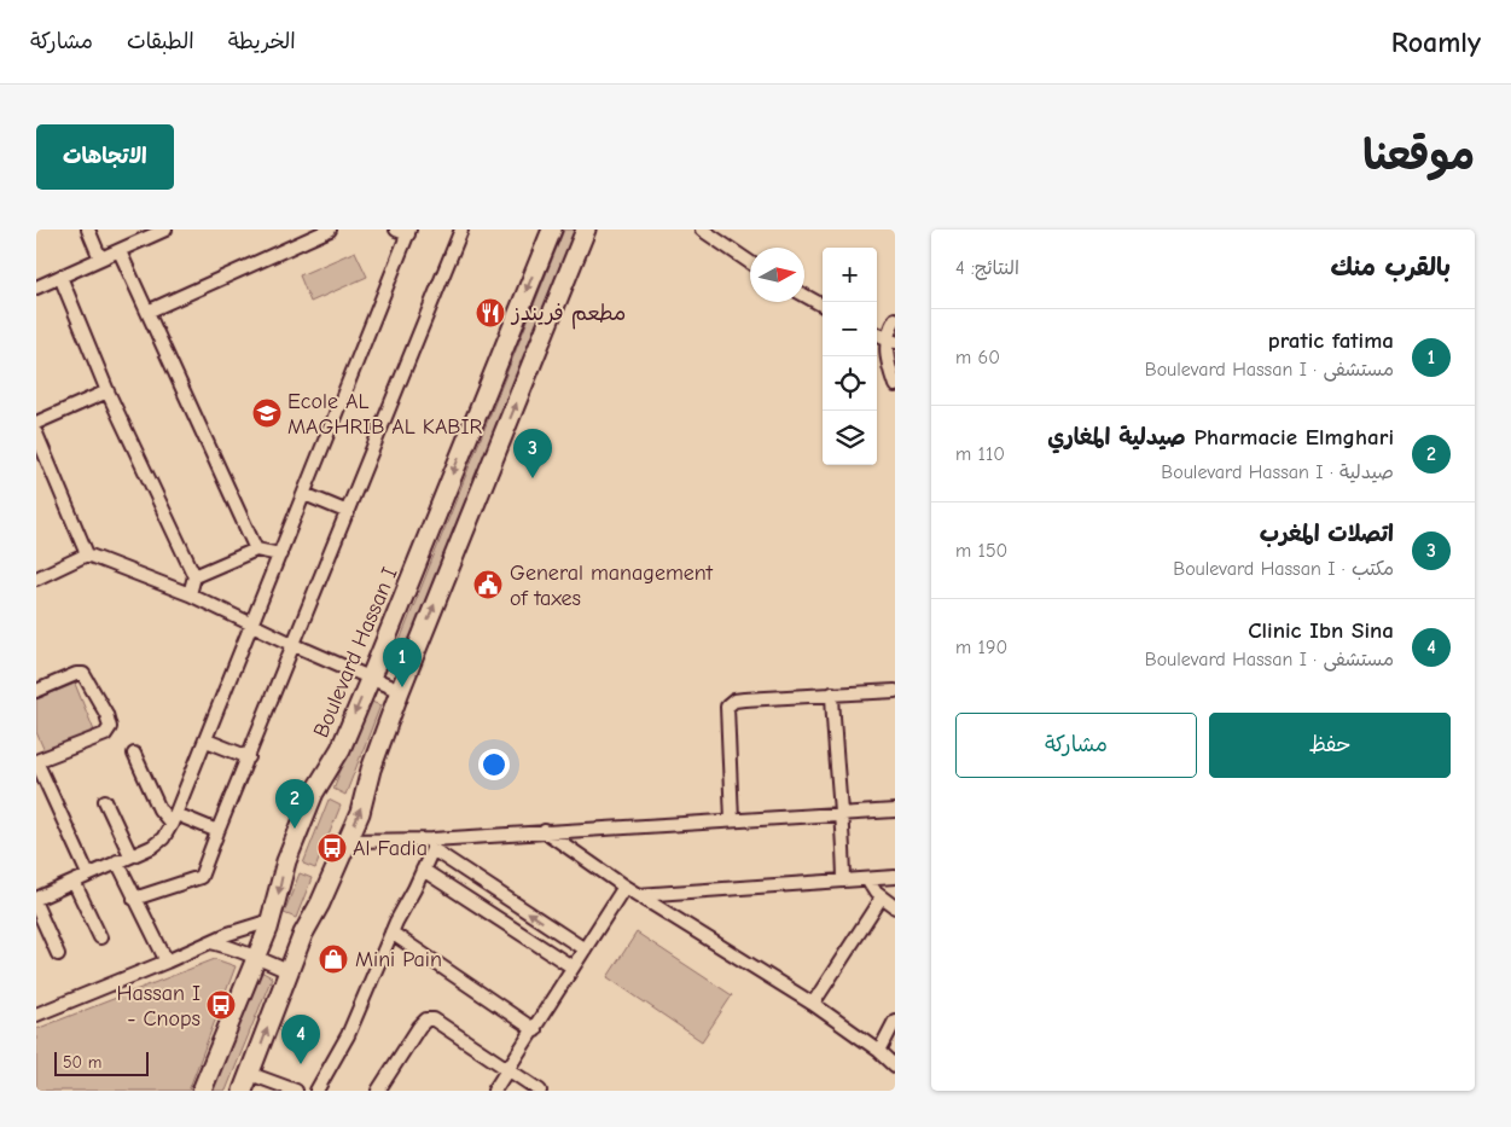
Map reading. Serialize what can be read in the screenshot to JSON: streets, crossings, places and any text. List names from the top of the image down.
{
  "streets": {
    "main road": ["Boulevard Hassan I"]
  },
  "places": {
    "restaurant": ["مطعم فريندز"],
    "school or university": ["Ecole AL MAGHRIB AL KABIR"],
    "public building": ["General management of taxes"],
    "bus stop": ["Al Fadia", "Hassan I - Cnops"],
    "shop": ["Mini Pain"]
  },
  "scale_bar": "50 m",
  "north": "right",
  "page": {
    "header": "Roamly",
    "nav": ["الخريطة", "الطبقات", "مشاركة"],
    "title": "موقعنا",
    "buttons": [
      "الاتجاهات",
      ["حفظ", "مشاركة"]
    ],
    "heading": ["بالقرب منك", "النتائج: 4"],
    "map_buttons": ["+", "−"],
    "list": [
      {
        "mark": "1",
        "name": "pratic fatima",
        "note": "مستشفى · Boulevard Hassan I",
        "value": "60 m"
      },
      {
        "mark": "2",
        "name": "Pharmacie Elmghari صيدلية المغاري",
        "note": "صيدلية · Boulevard Hassan I",
        "value": "110 m"
      },
      {
        "mark": "3",
        "name": "اتصلات المغرب",
        "note": "مكتب · Boulevard Hassan I",
        "value": "150 m"
      },
      {
        "mark": "4",
        "name": "Clinic Ibn Sina",
        "note": "مستشفى · Boulevard Hassan I",
        "value": "190 m"
      }
    ],
    "pins": [
      "3",
      "1",
      "2",
      "4"
    ],
    "scale": "50 m"
  }
}
